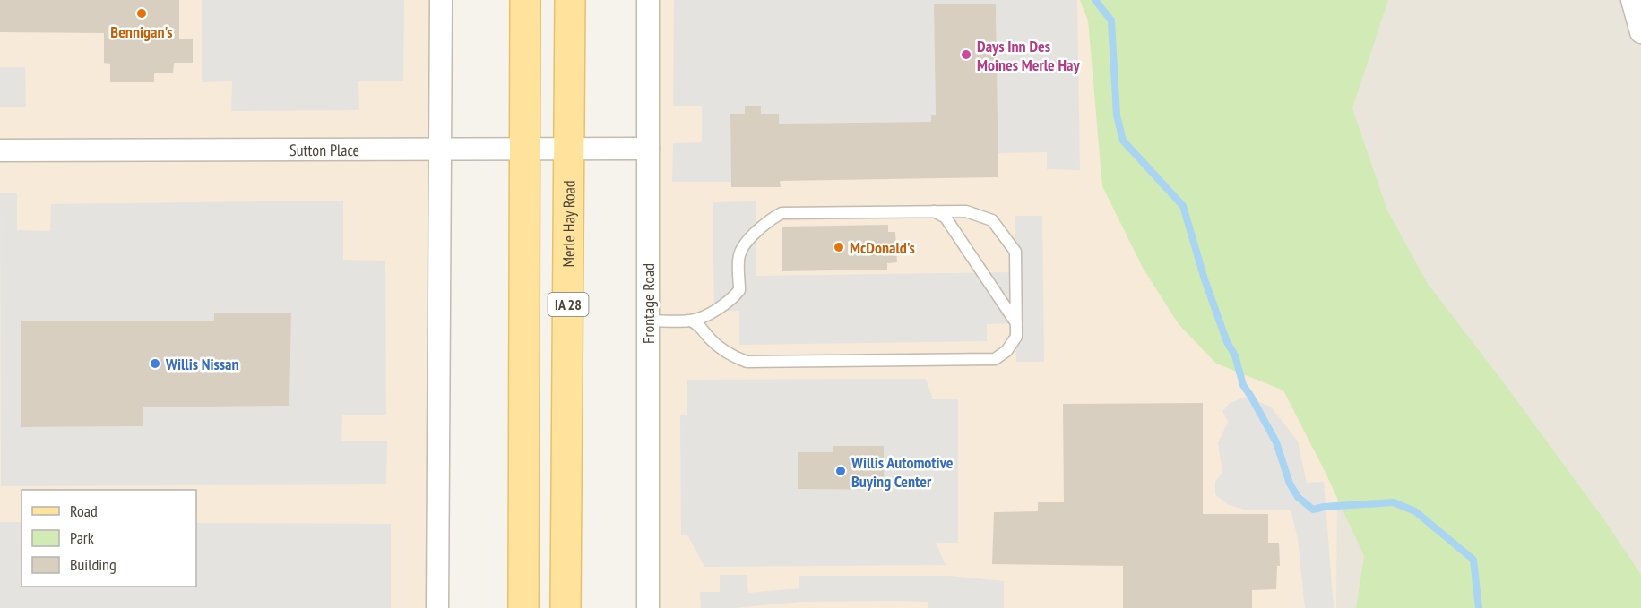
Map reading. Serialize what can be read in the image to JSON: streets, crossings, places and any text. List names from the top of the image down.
{
  "streets": {
    "main road": ["Merle Hay Road", "IA 28"],
    "street": ["Sutton Place", "Frontage Road"]
  },
  "crossings": [
    ["Sutton Place", "Merle Hay Road"],
    ["Sutton Place", "Frontage Road"],
    ["Sutton Place", "IA 28"]
  ],
  "places": [
    "Bennigan's",
    "Days Inn Des Moines Merle Hay",
    "McDonald's",
    "Willis Nissan",
    "Willis Automotive Buying Center"
  ],
  "legend": ["Road", "Park", "Building"]
}
